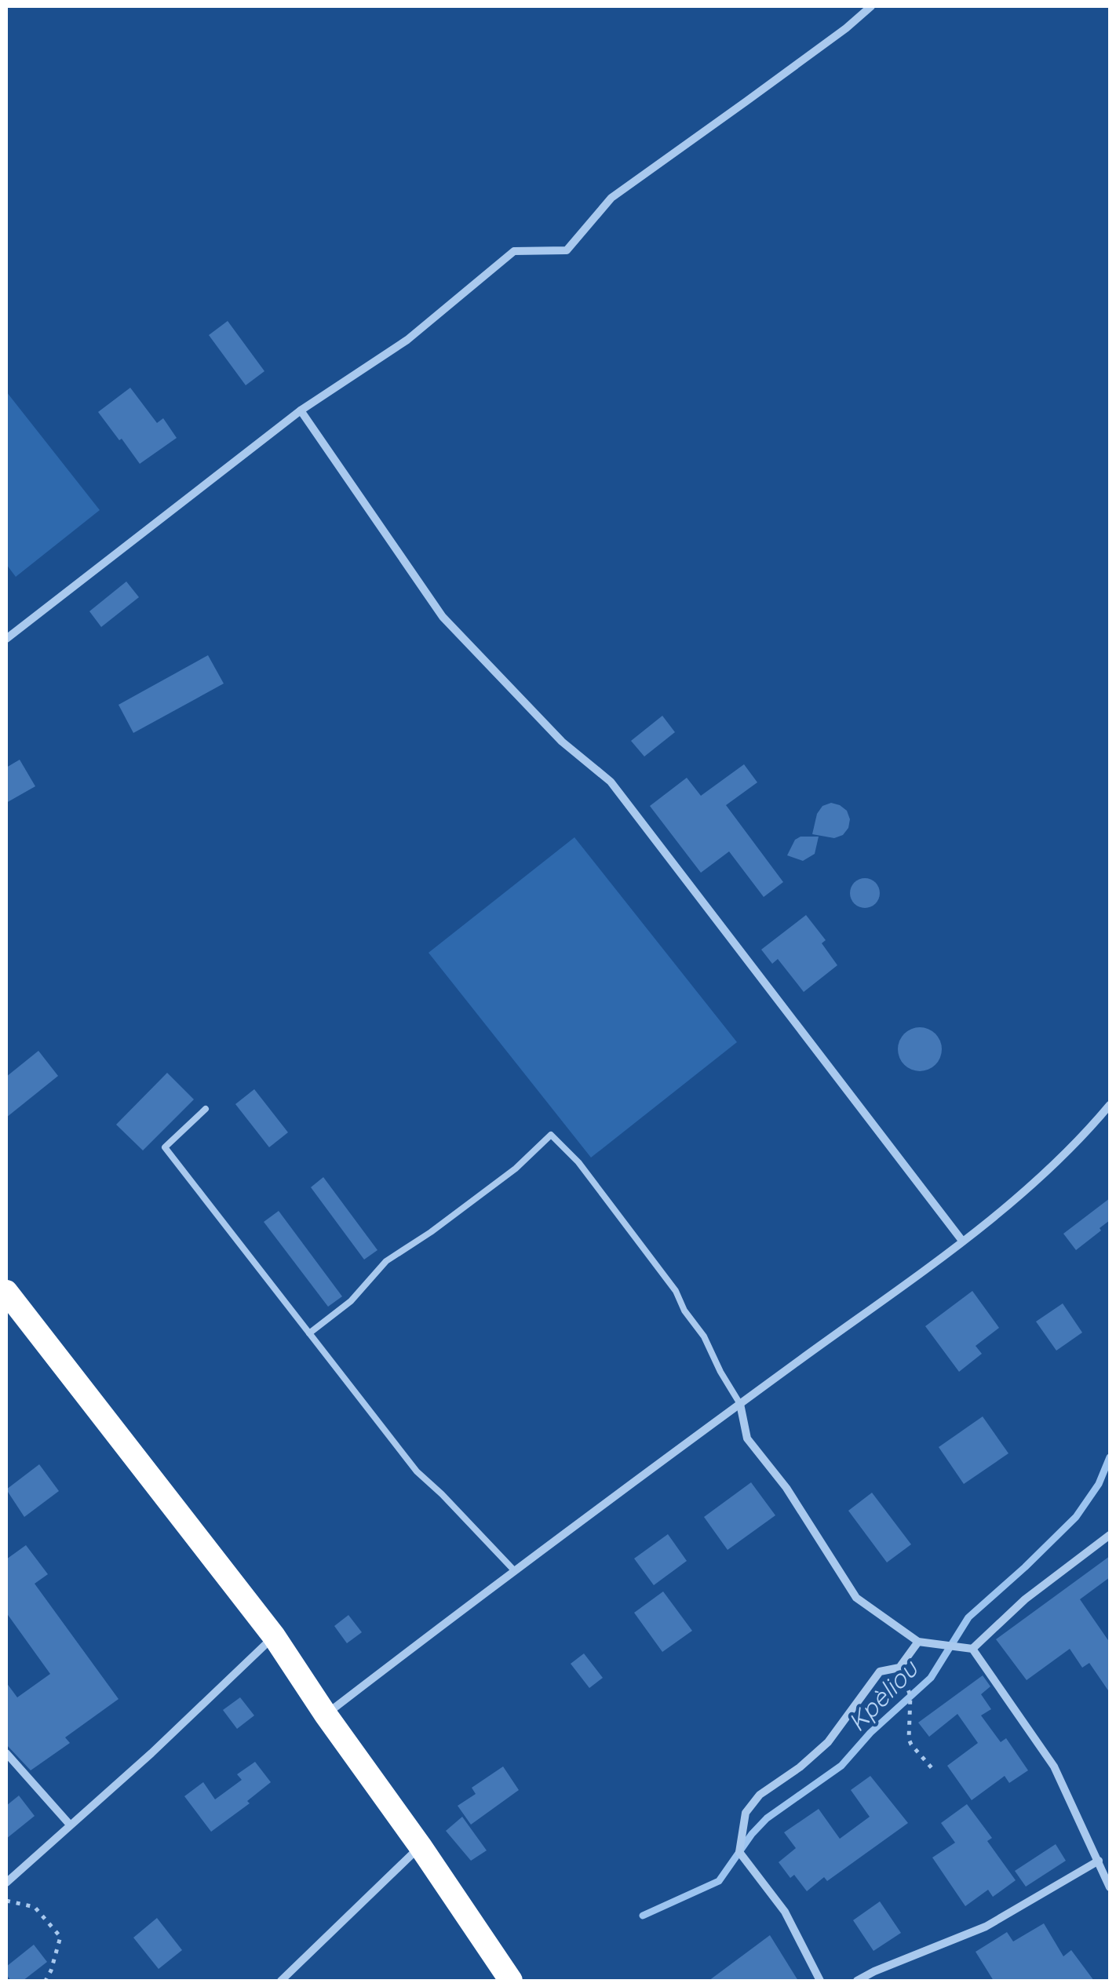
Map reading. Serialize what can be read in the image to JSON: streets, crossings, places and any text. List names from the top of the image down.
{
  "water": ["Kpèliou"]
}
